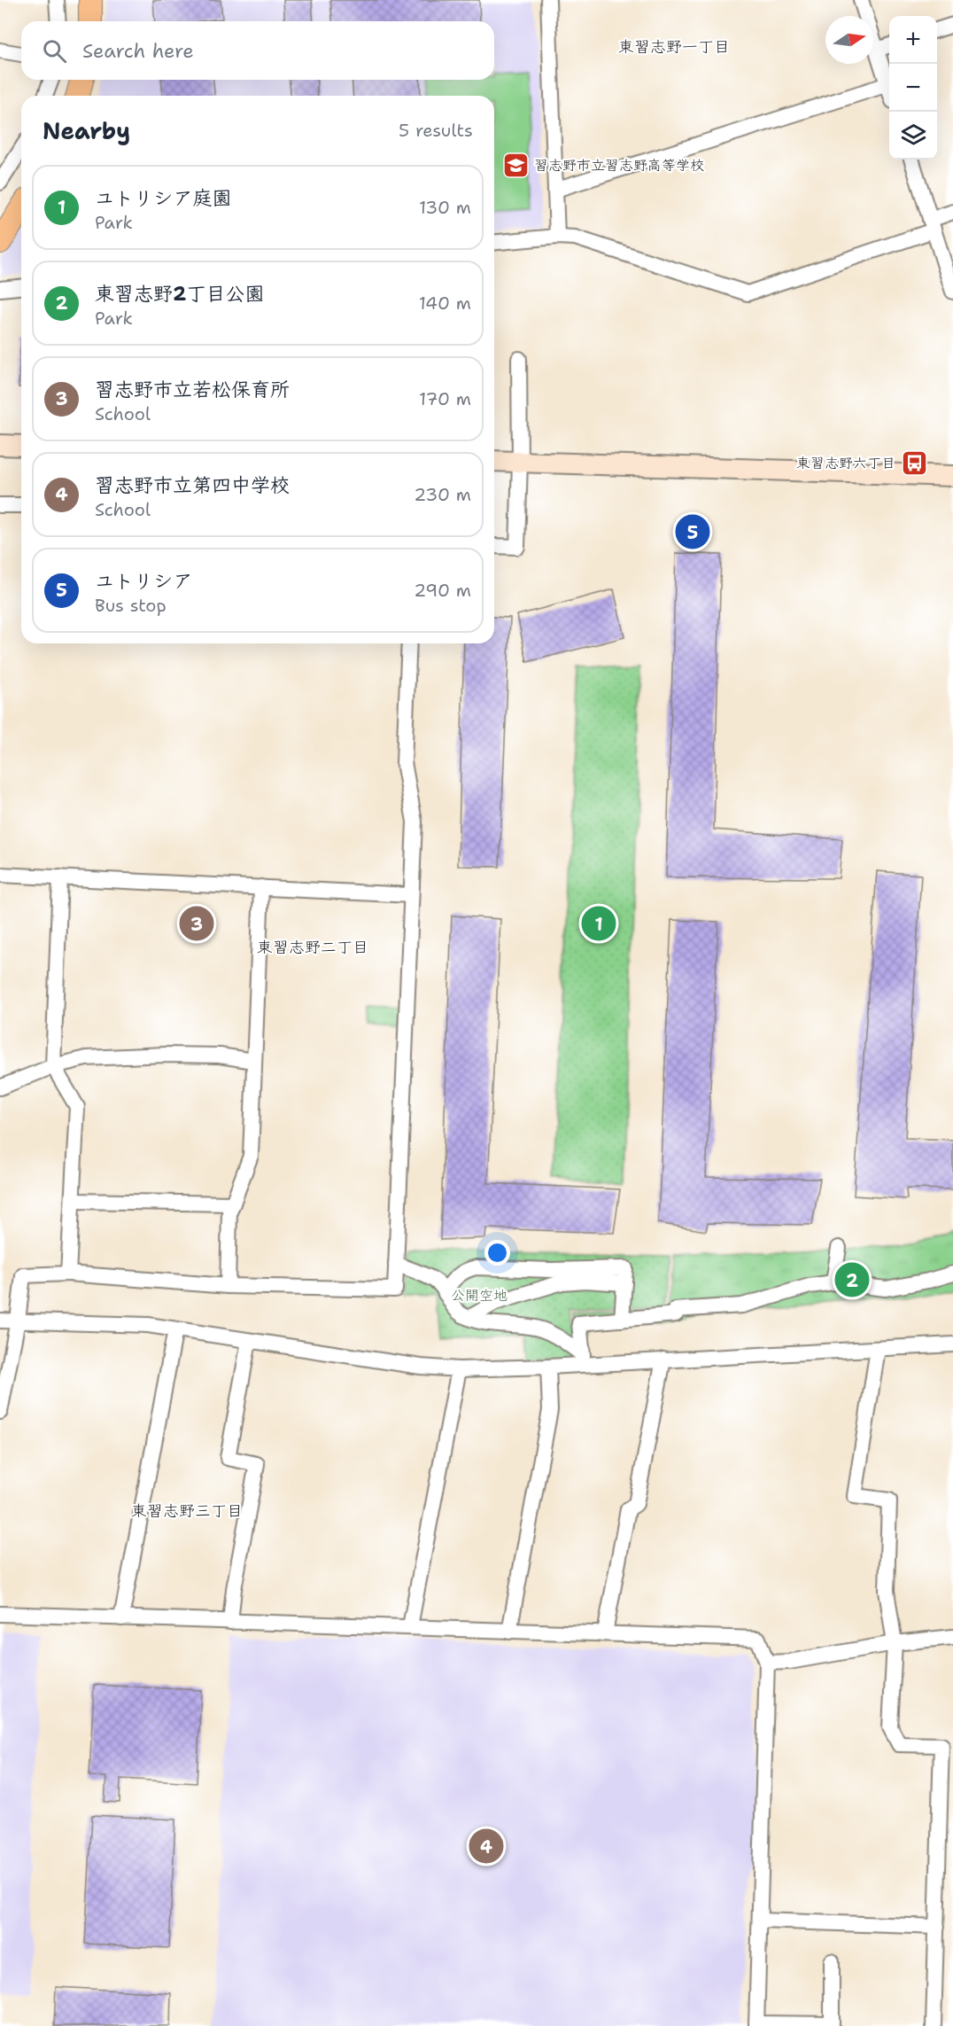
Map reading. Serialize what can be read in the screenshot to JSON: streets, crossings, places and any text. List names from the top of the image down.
{
  "districts": ["東習志野一丁目", "東習志野二丁目", "東習志野三丁目"],
  "parks": ["公開空地"],
  "places": {
    "school or university": ["習志野市立習志野高等学校"],
    "bus stop": ["東習志野六丁目"]
  },
  "north": "right",
  "page": {
    "map_buttons": ["+", "−"],
    "search": "Search here",
    "heading": ["Nearby", "5 results"],
    "list": [
      {
        "mark": "1",
        "name": "ユトリシア庭園",
        "note": "Park",
        "value": "130 m"
      },
      {
        "mark": "2",
        "name": "東習志野2丁目公園",
        "note": "Park",
        "value": "140 m"
      },
      {
        "mark": "3",
        "name": "習志野市立若松保育所",
        "note": "School",
        "value": "170 m"
      },
      {
        "mark": "4",
        "name": "習志野市立第四中学校",
        "note": "School",
        "value": "230 m"
      },
      {
        "mark": "5",
        "name": "ユトリシア",
        "note": "Bus stop",
        "value": "290 m"
      }
    ],
    "pins": [
      "5",
      "1",
      "3",
      "2",
      "4"
    ]
  }
}
